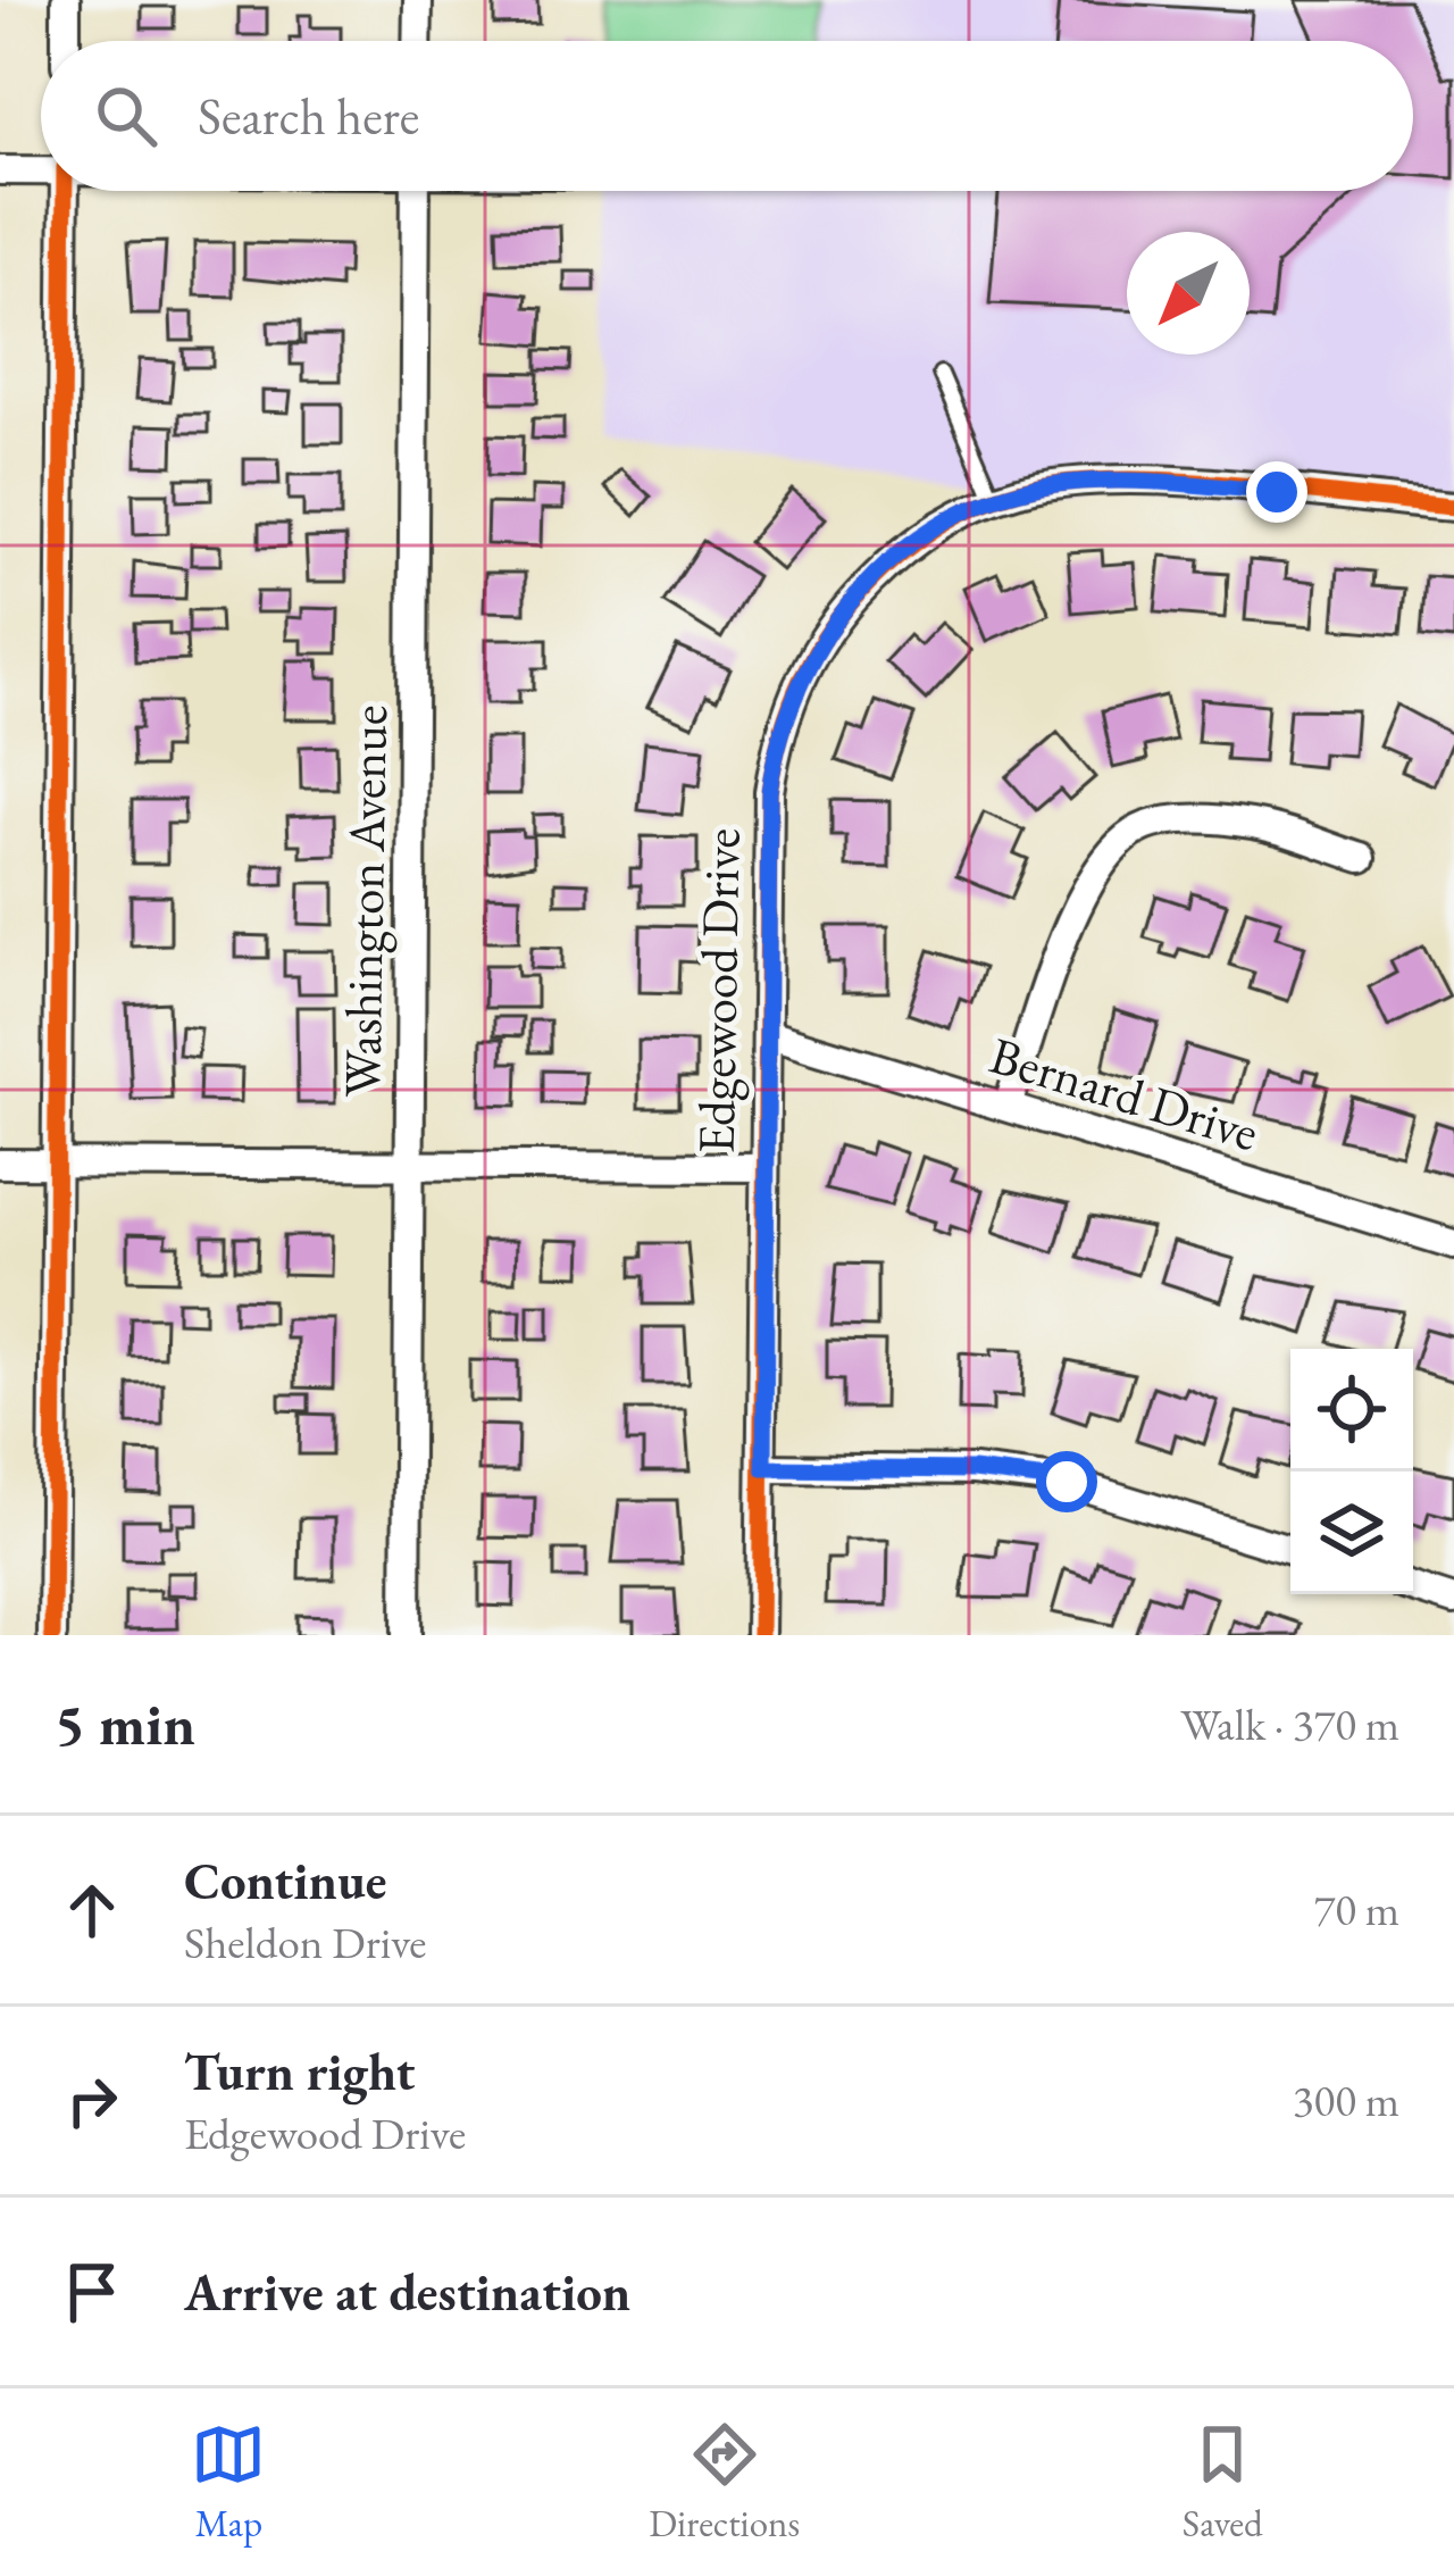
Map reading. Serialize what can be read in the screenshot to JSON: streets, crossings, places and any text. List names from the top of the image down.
{
  "streets": {
    "street": ["Washington Avenue", "Edgewood Drive", "Bernard Drive"]
  },
  "crossings": [
    ["Edgewood Drive", "Bernard Drive"]
  ],
  "north": "bottom left",
  "page": {
    "search": "Search here",
    "heading": ["5 min", "Walk · 370 m"],
    "list": [
      ["Continue", "Sheldon Drive", "70 m"],
      ["Turn right", "Edgewood Drive", "300 m"],
      "Arrive at destination"
    ],
    "nav": ["Map", "Directions", "Saved"]
  }
}
